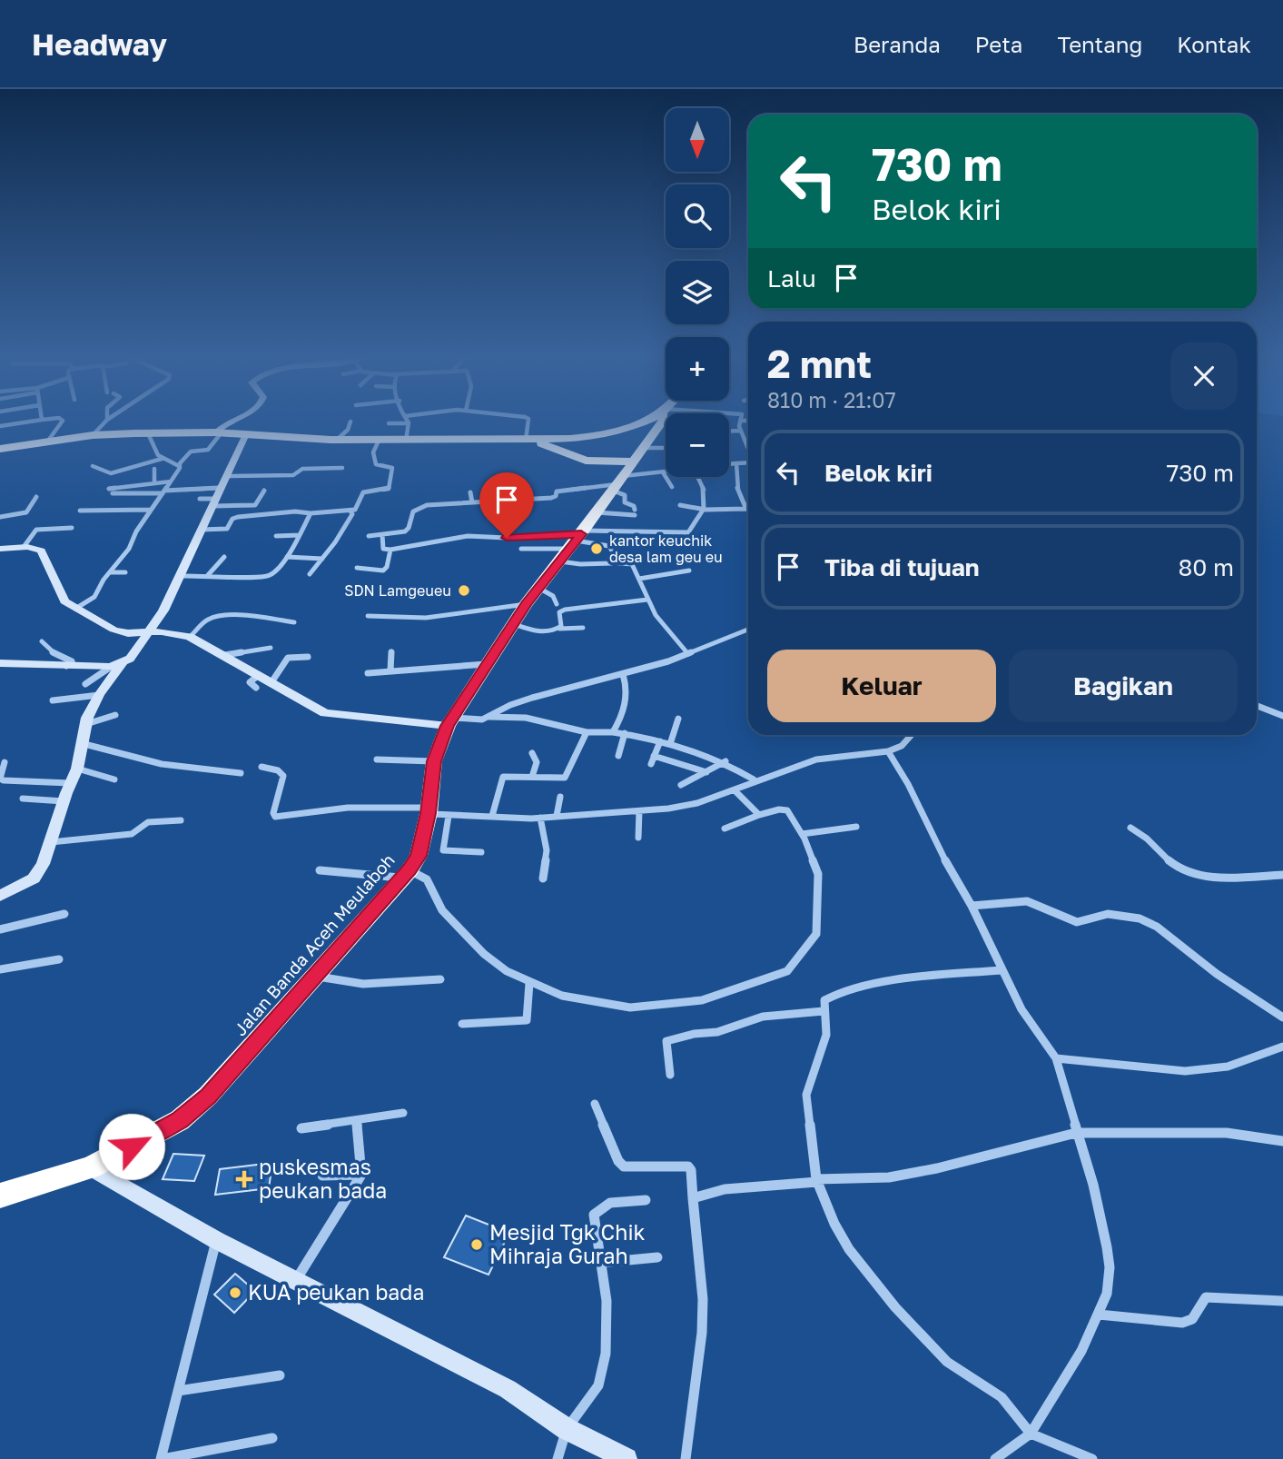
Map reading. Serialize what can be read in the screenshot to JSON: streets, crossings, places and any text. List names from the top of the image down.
{
  "streets": {
    "highway": ["Jalan Banda Aceh Meulaboh"]
  },
  "places": {
    "other": [
      "kantor keuchik desa lam geu eu",
      "SDN Lamgeueu",
      "Mesjid Tgk Chik Mihraja Gurah",
      "KUA peukan bada"
    ],
    "health": ["puskesmas peukan bada"]
  },
  "north": "bottom",
  "page": {
    "header": "Headway",
    "nav": [
      "Beranda",
      "Peta",
      "Tentang",
      "Kontak"
    ],
    "map_buttons": ["+", "−"],
    "turn": ["730 m", "Belok kiri"],
    "then": "Lalu",
    "heading": ["2 mnt", "810 m · 21:07"],
    "list": [
      {
        "name": "Belok kiri",
        "value": "730 m"
      },
      {
        "name": "Tiba di tujuan",
        "value": "80 m"
      }
    ],
    "buttons": ["Keluar", "Bagikan"]
  }
}
